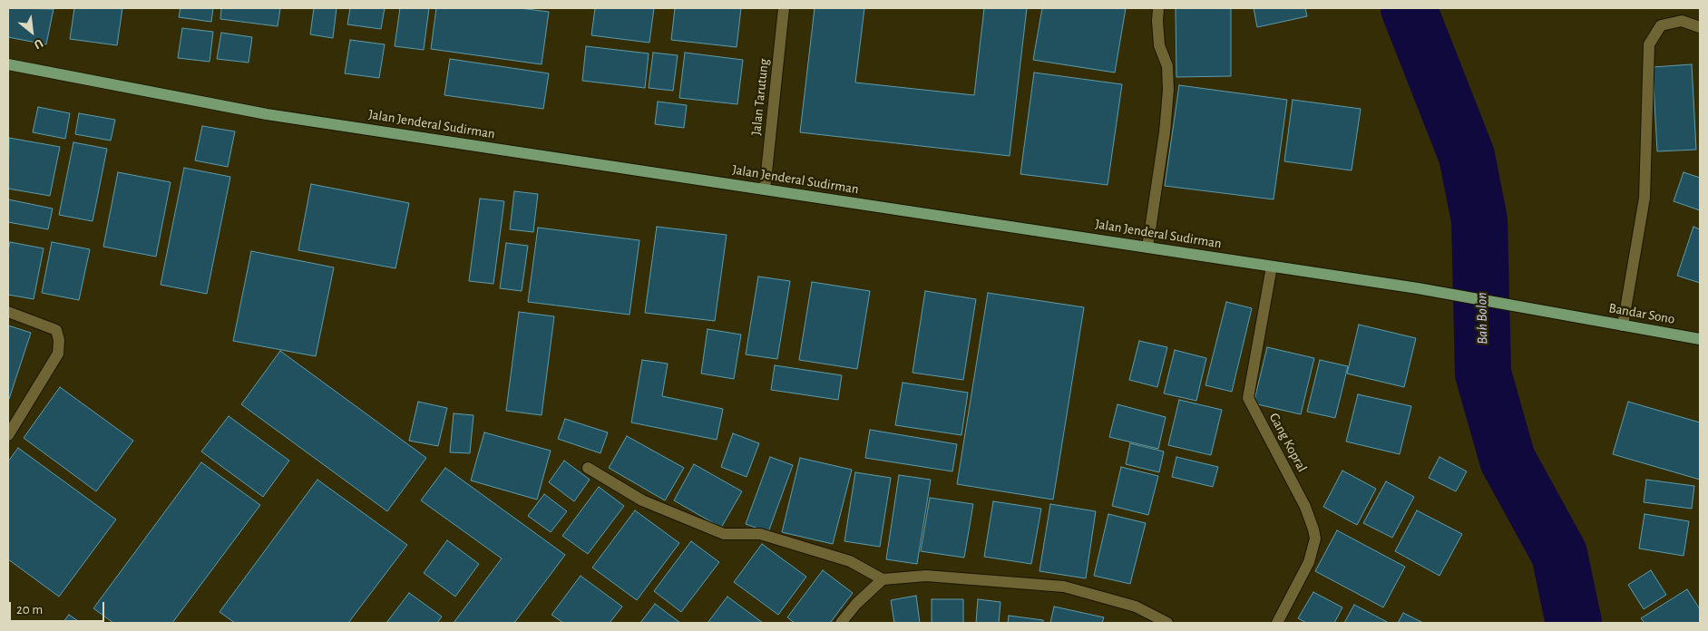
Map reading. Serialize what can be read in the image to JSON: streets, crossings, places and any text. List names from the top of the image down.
{
  "streets": {
    "main road": ["Jalan Jenderal Sudirman", "Bandar Sono"],
    "street": ["Jalan Tarutung", "Gang Kopral"]
  },
  "crossings": [
    ["Jalan Tarutung", "Jalan Jenderal Sudirman"],
    ["Jalan Jenderal Sudirman", "Bandar Sono"],
    ["Jalan Jenderal Sudirman", "Gang Kopral"]
  ],
  "water": ["Bah Bolon"],
  "scale_bar": "20 m",
  "north": "bottom right"
}
